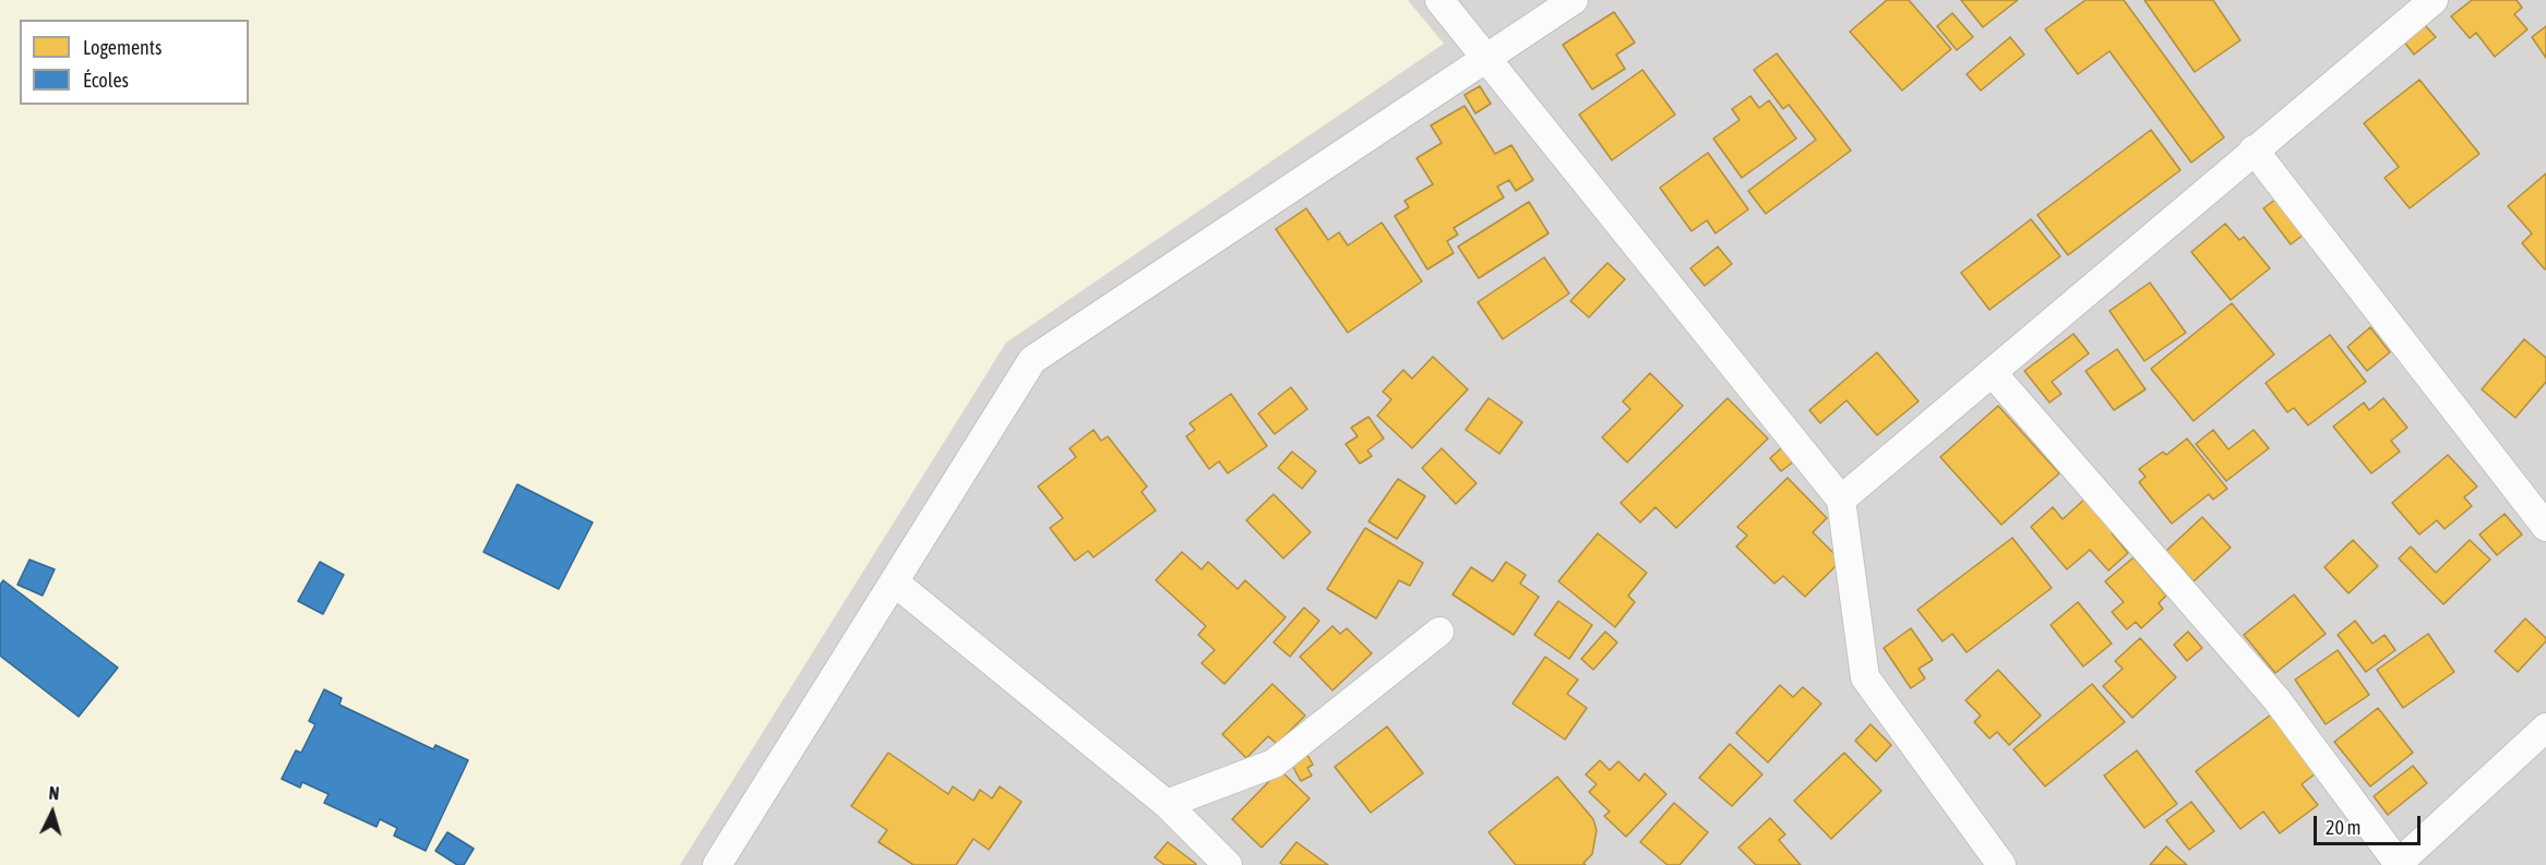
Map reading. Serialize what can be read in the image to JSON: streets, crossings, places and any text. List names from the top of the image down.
{
  "legend": ["Logements", "Écoles"],
  "scale_bar": "20 m",
  "north": "top"
}
